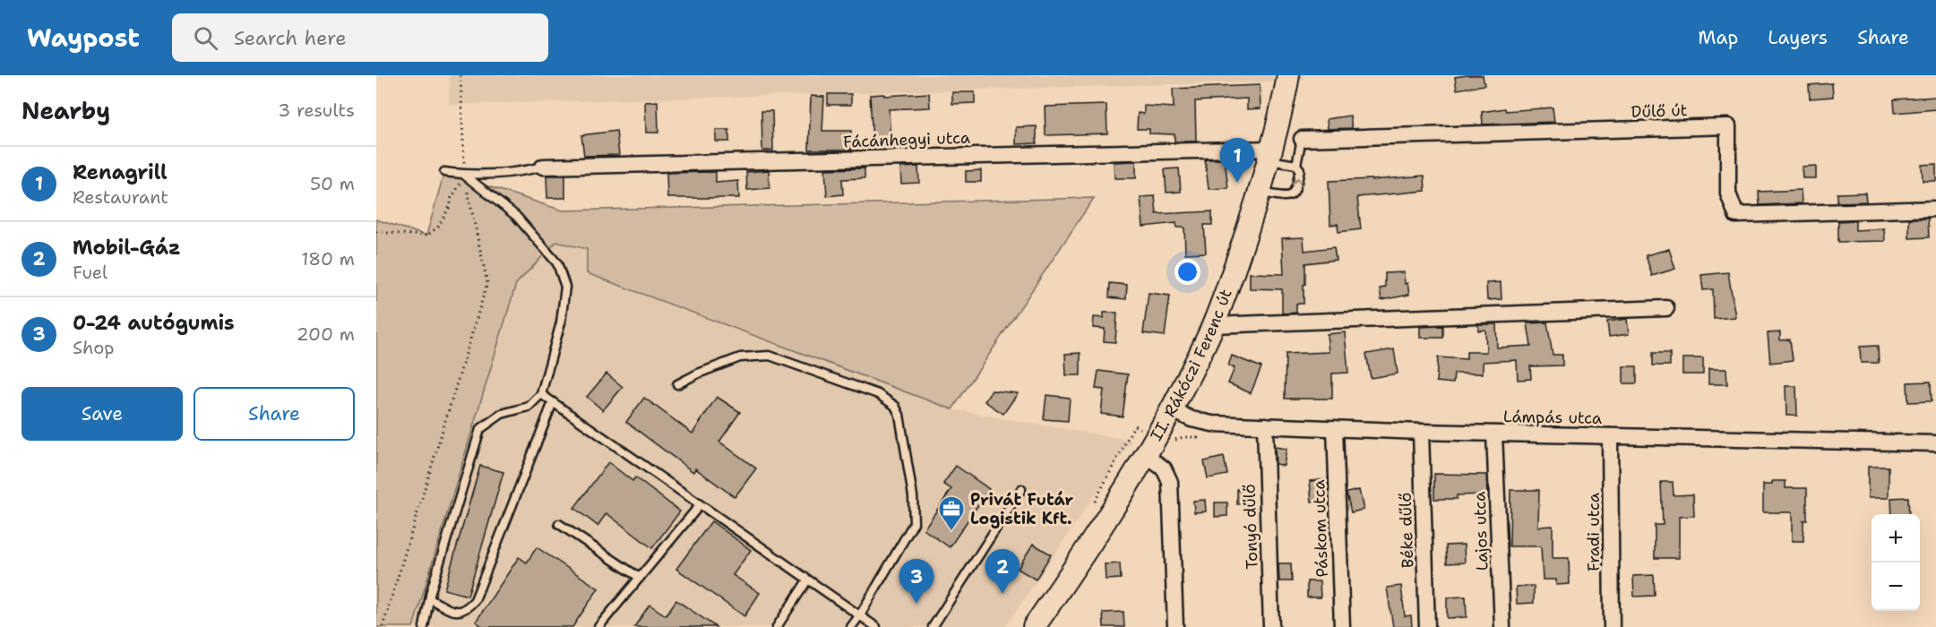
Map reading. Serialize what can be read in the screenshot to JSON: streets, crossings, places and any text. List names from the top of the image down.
{
  "streets": {
    "main road": ["II. Rákóczi Ferenc út"],
    "street": [
      "Dűlő út",
      "Fácánhegyi utca",
      "Lámpás utca",
      "Tonyó dűlő",
      "Páskom utca",
      "Béke dűlő",
      "Lajos utca",
      "Fradi utca"
    ]
  },
  "crossings": [
    ["Fácánhegyi utca", "II. Rákóczi Ferenc út"],
    ["II. Rákóczi Ferenc út", "Lámpás utca"],
    ["Lámpás utca", "Tonyó dűlő"],
    ["Lámpás utca", "Páskom utca"],
    ["Lámpás utca", "Béke dűlő"],
    ["Lámpás utca", "Lajos utca"],
    ["Lámpás utca", "Fradi utca"]
  ],
  "places": {
    "office": ["Privát Futár Logistik Kft."]
  },
  "page": {
    "header": "Waypost",
    "search": "Search here",
    "nav": ["Map", "Layers", "Share"],
    "heading": ["Nearby", "3 results"],
    "pins": ["1", "2", "3"],
    "list": [
      {
        "mark": "1",
        "name": "Renagrill",
        "note": "Restaurant",
        "value": "50 m"
      },
      {
        "mark": "2",
        "name": "Mobil-Gáz",
        "note": "Fuel",
        "value": "180 m"
      },
      {
        "mark": "3",
        "name": "0-24 autógumis",
        "note": "Shop",
        "value": "200 m"
      }
    ],
    "buttons": ["Save", "Share"],
    "map_buttons": ["+", "−"]
  }
}
